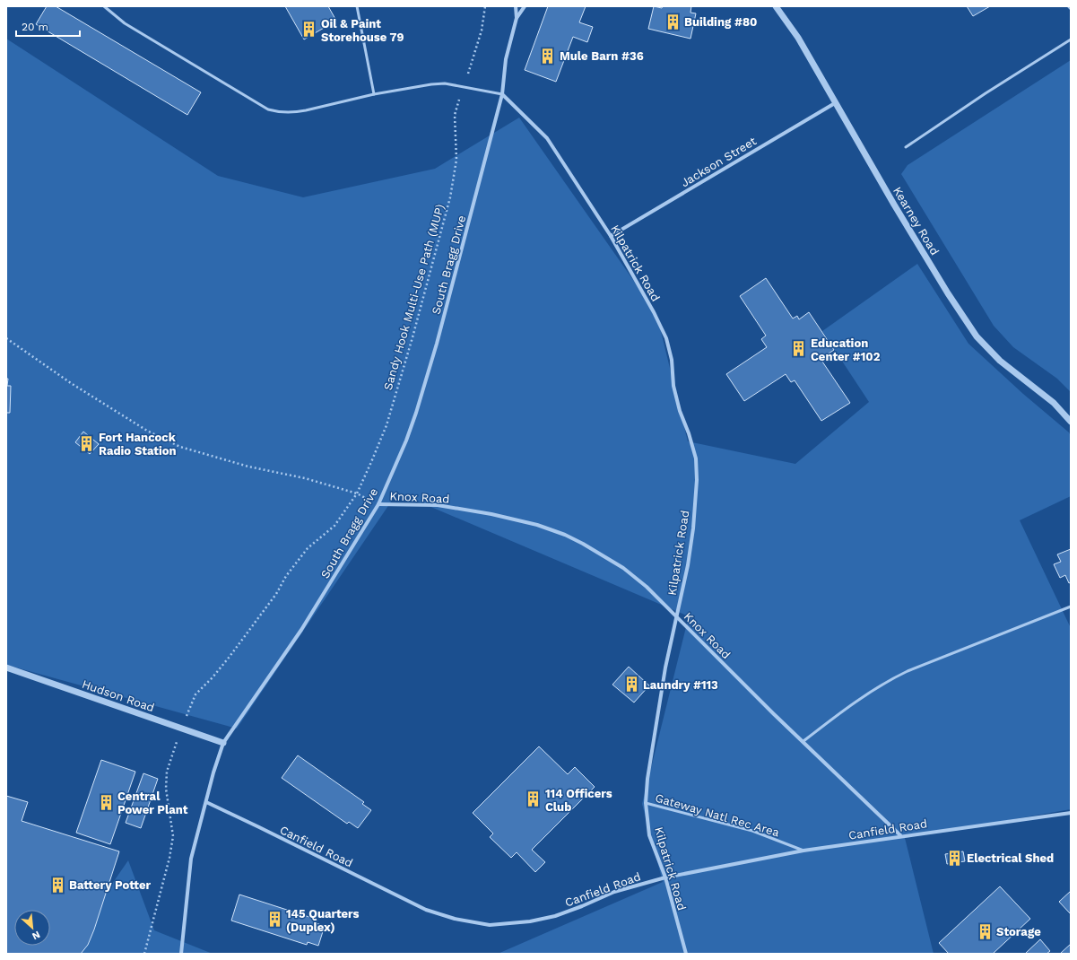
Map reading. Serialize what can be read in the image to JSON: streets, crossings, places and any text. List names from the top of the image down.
{
  "streets": {
    "street": [
      "Jackson Street",
      "Kearney Road",
      "Kilpatrick Road",
      "South Bragg Drive",
      "Knox Road",
      "Hudson Road",
      "Canfield Road"
    ],
    "lane": ["Gateway Natl Rec Area"],
    "path": ["Sandy Hook Multi-Use Path (MUP)"]
  },
  "crossings": [
    ["Jackson Street", "Kearney Road"],
    ["Jackson Street", "Kilpatrick Road"],
    ["Kilpatrick Road", "South Bragg Drive"],
    ["Kilpatrick Road", "Knox Road"],
    ["Kilpatrick Road", "Gateway Natl Rec Area"],
    ["Kilpatrick Road", "Canfield Road"],
    ["South Bragg Drive", "Knox Road"],
    ["South Bragg Drive", "Hudson Road"],
    ["South Bragg Drive", "Canfield Road"],
    ["Sandy Hook Multi-Use Path (MUP)", "Hudson Road"],
    ["Knox Road", "Canfield Road"],
    ["Gateway Natl Rec Area", "Canfield Road"]
  ],
  "places": {
    "building": [
      "Building #80",
      "Oil & Paint Storehouse 79",
      "Mule Barn #36",
      "Education Center #102",
      "Fort Hancock Radio Station",
      "Laundry #113",
      "114 Officers Club",
      "Central Power Plant",
      "Electrical Shed",
      "Battery Potter",
      "145 Quarters (Duplex)",
      "Storage"
    ]
  },
  "scale_bar": "20 m",
  "north": "bottom right"
}
